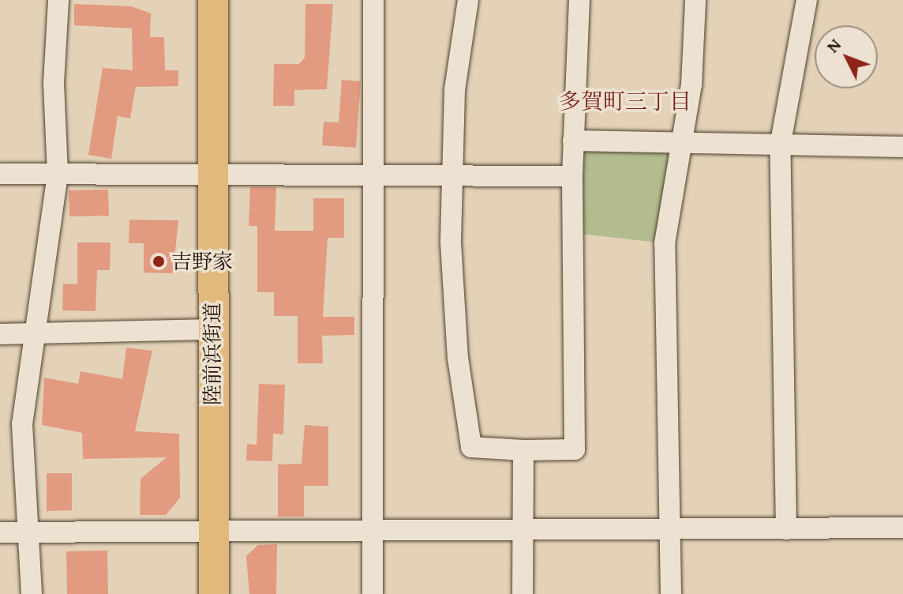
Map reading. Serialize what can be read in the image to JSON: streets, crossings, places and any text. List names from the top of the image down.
{
  "streets": {
    "highway": ["陸前浜街道"]
  },
  "districts": ["多賀町三丁目"],
  "places": ["吉野家"],
  "north": "top left"
}
